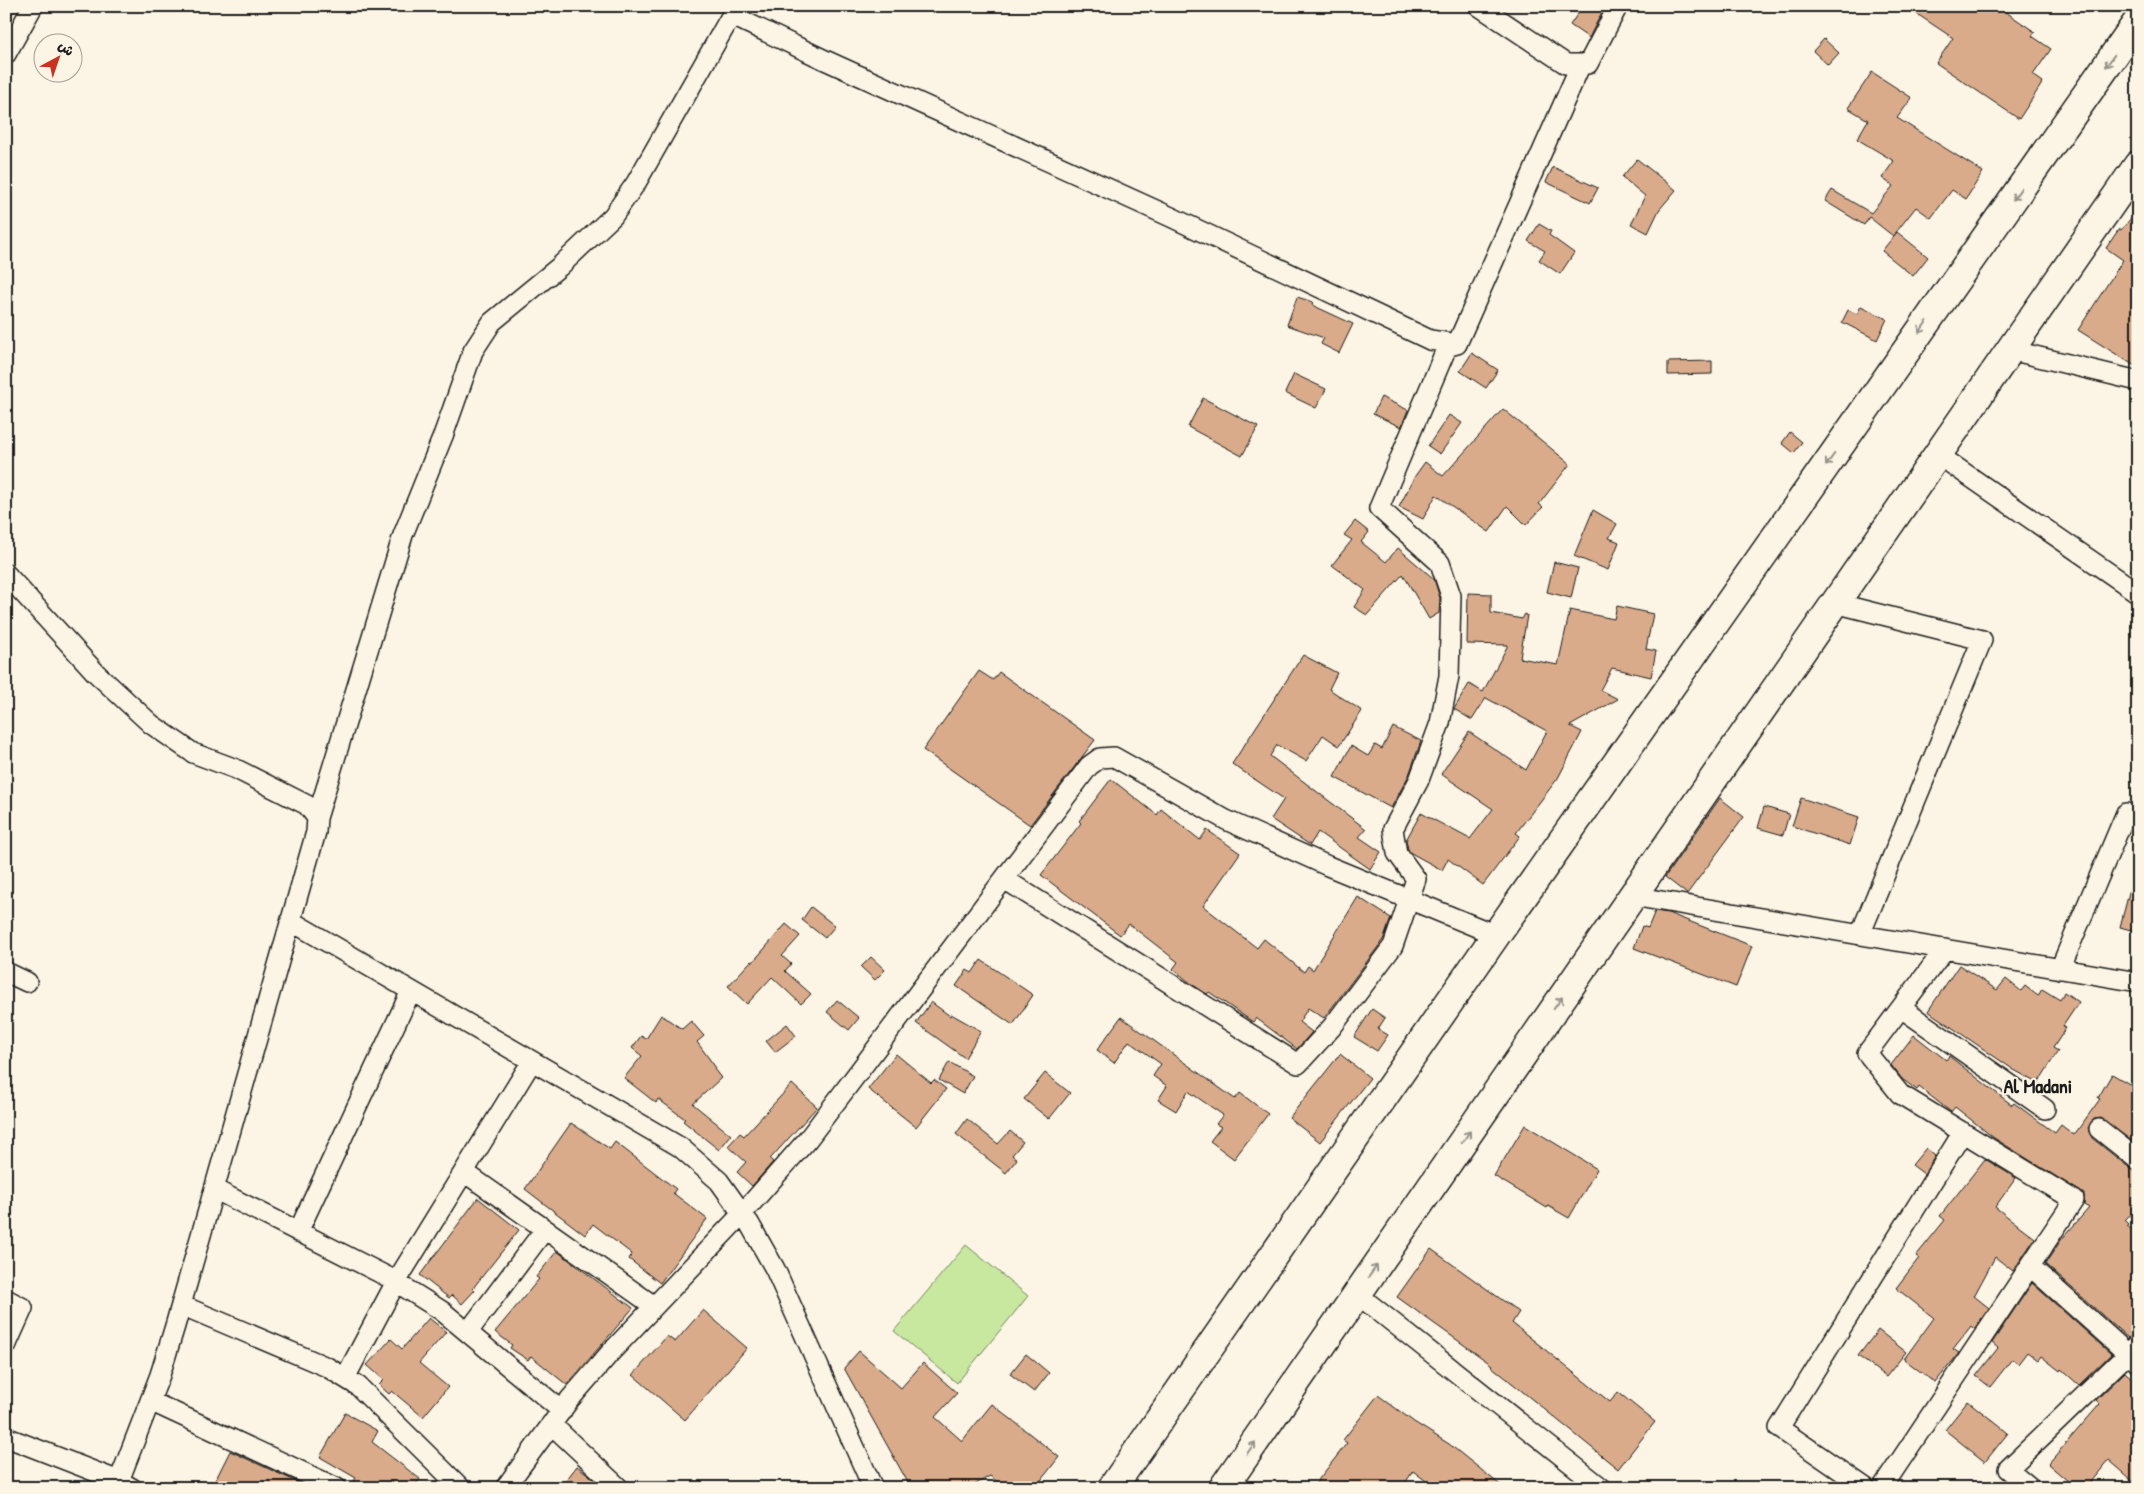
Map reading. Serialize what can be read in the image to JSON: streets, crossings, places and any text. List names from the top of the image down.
{
  "districts": ["Al Madani"],
  "north": "top right"
}
